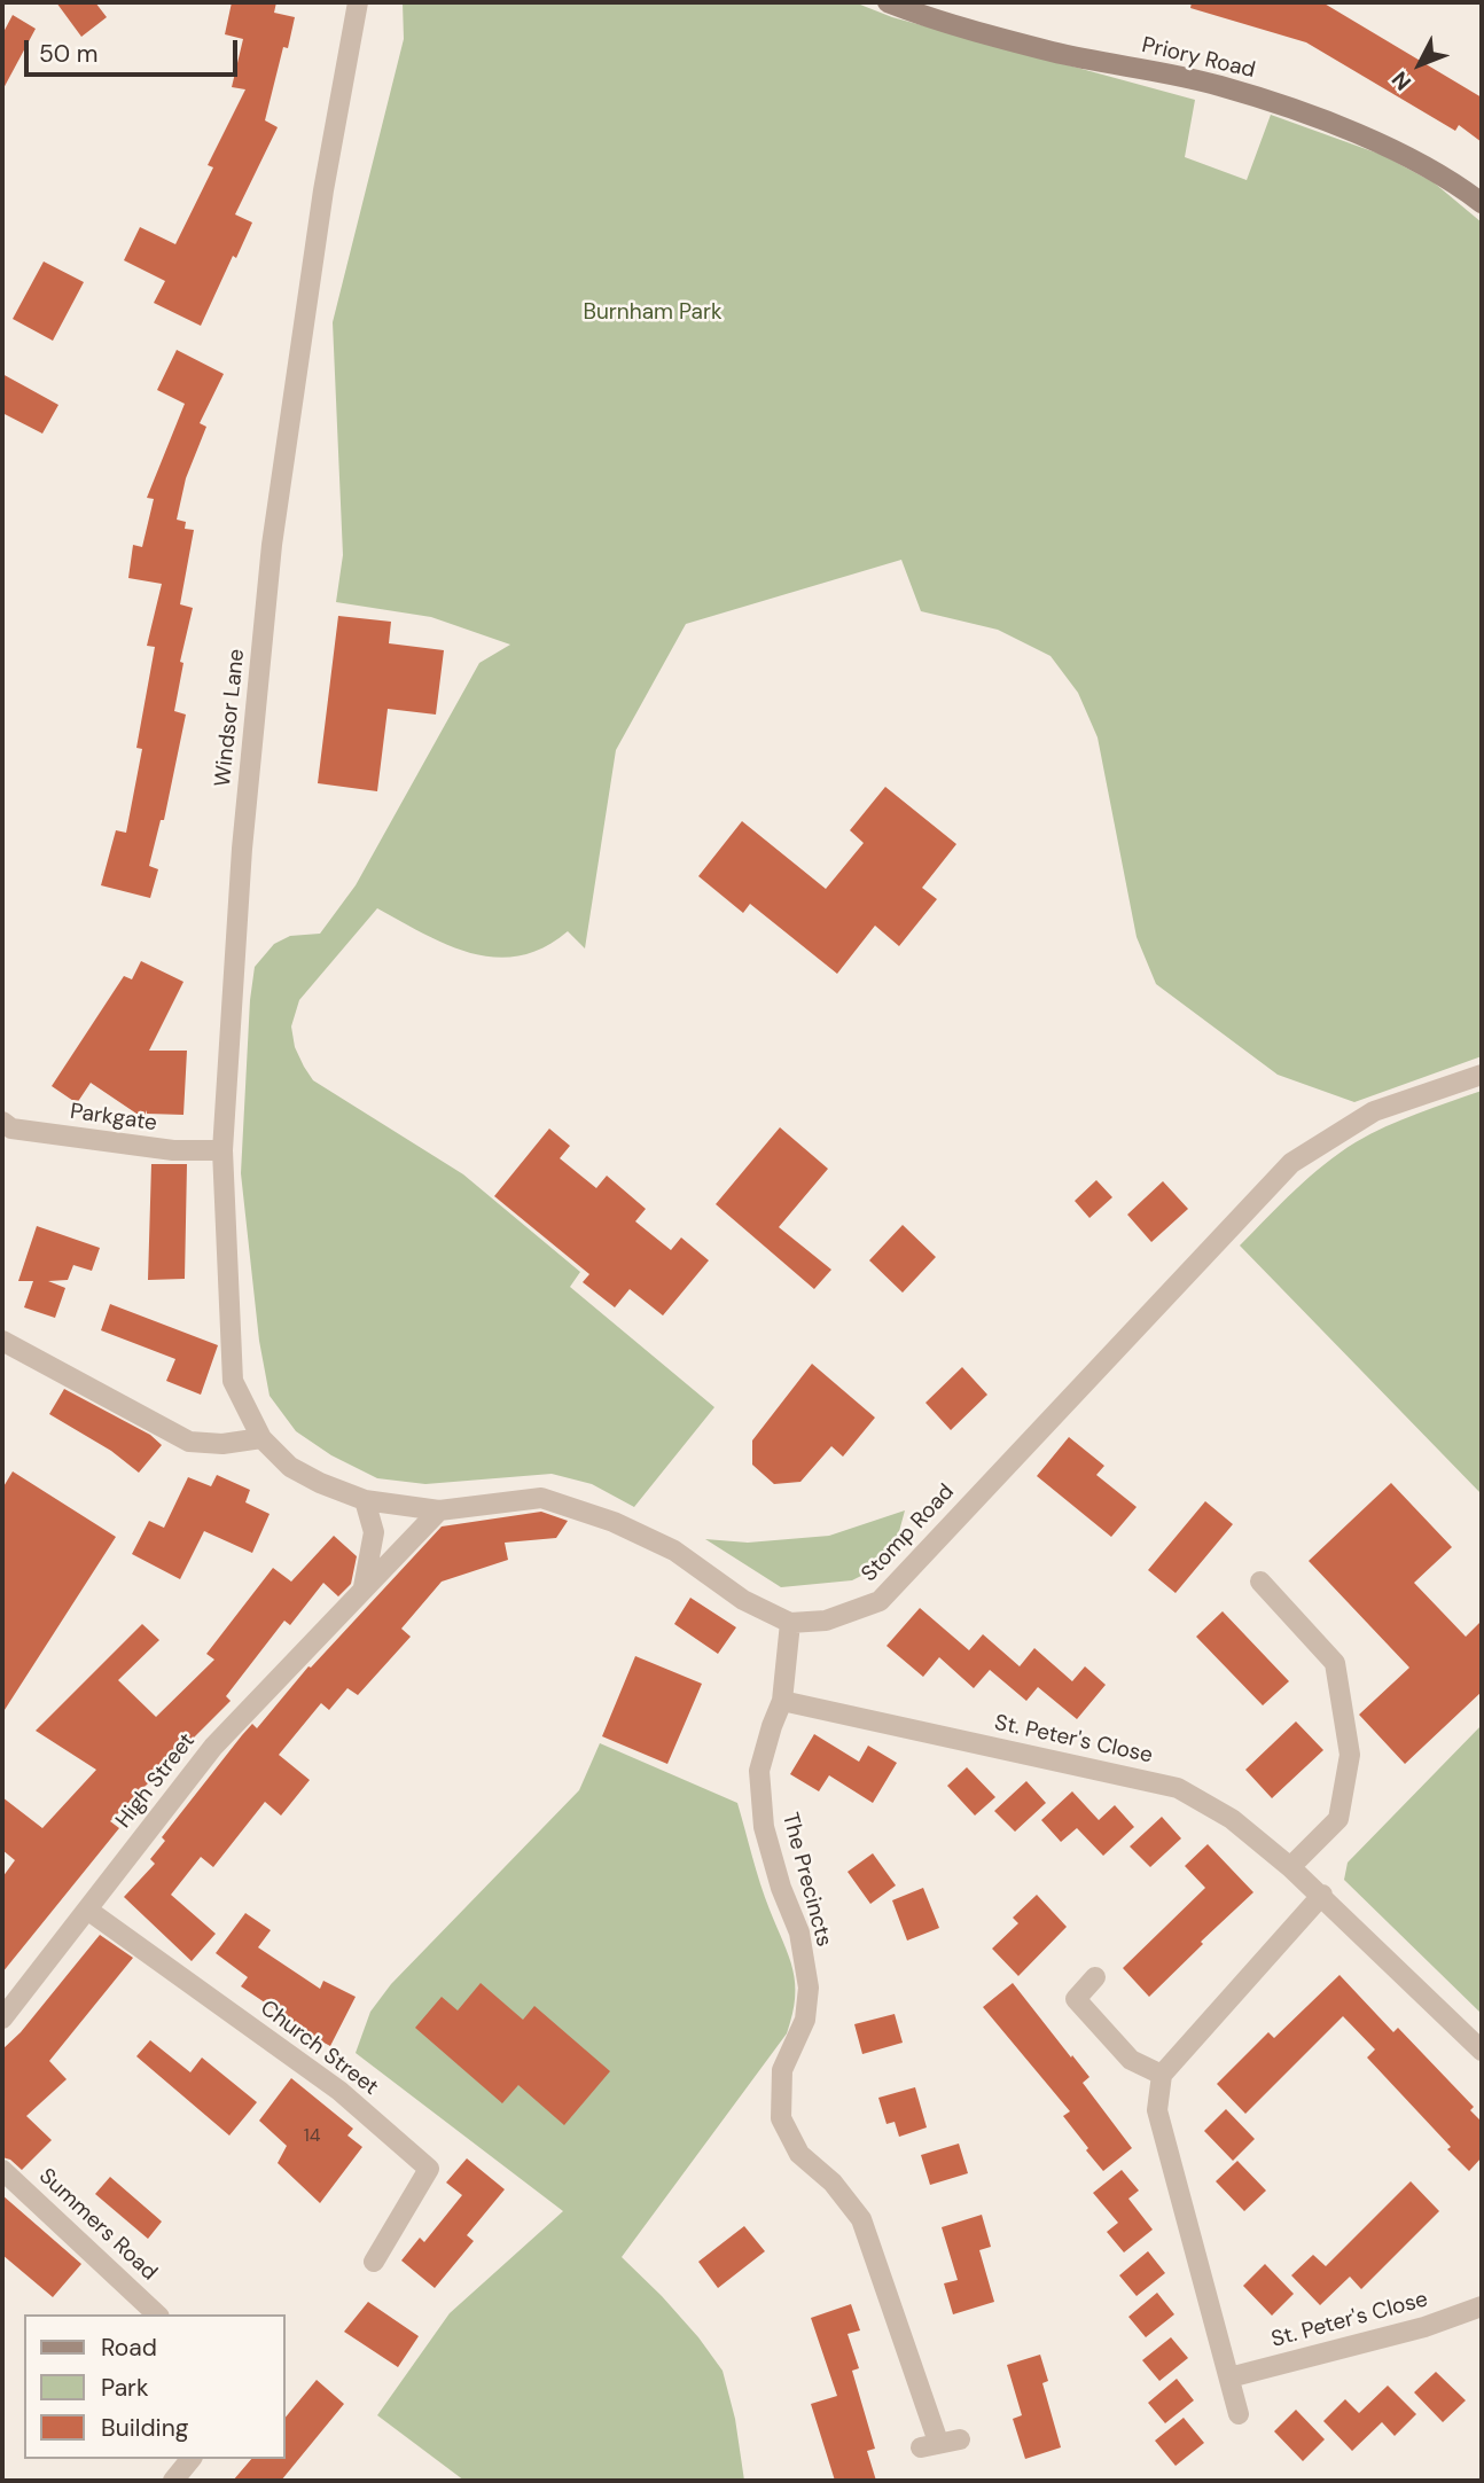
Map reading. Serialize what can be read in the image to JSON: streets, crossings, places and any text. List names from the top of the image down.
{
  "streets": {
    "street": [
      "Priory Road",
      "Windsor Lane",
      "Parkgate",
      "Stomp Road",
      "St. Peter's Close",
      "High Street",
      "The Precincts",
      "Church Street",
      "Summers Road"
    ]
  },
  "crossings": [
    ["Windsor Lane", "Parkgate"],
    ["Stomp Road", "The Precincts"],
    ["St. Peter's Close", "The Precincts"],
    ["High Street", "Church Street"]
  ],
  "parks": ["Burnham Park"],
  "house_numbers": ["14"],
  "legend": ["Road", "Park", "Building"],
  "scale_bar": "50 m",
  "north": "bottom left"
}
